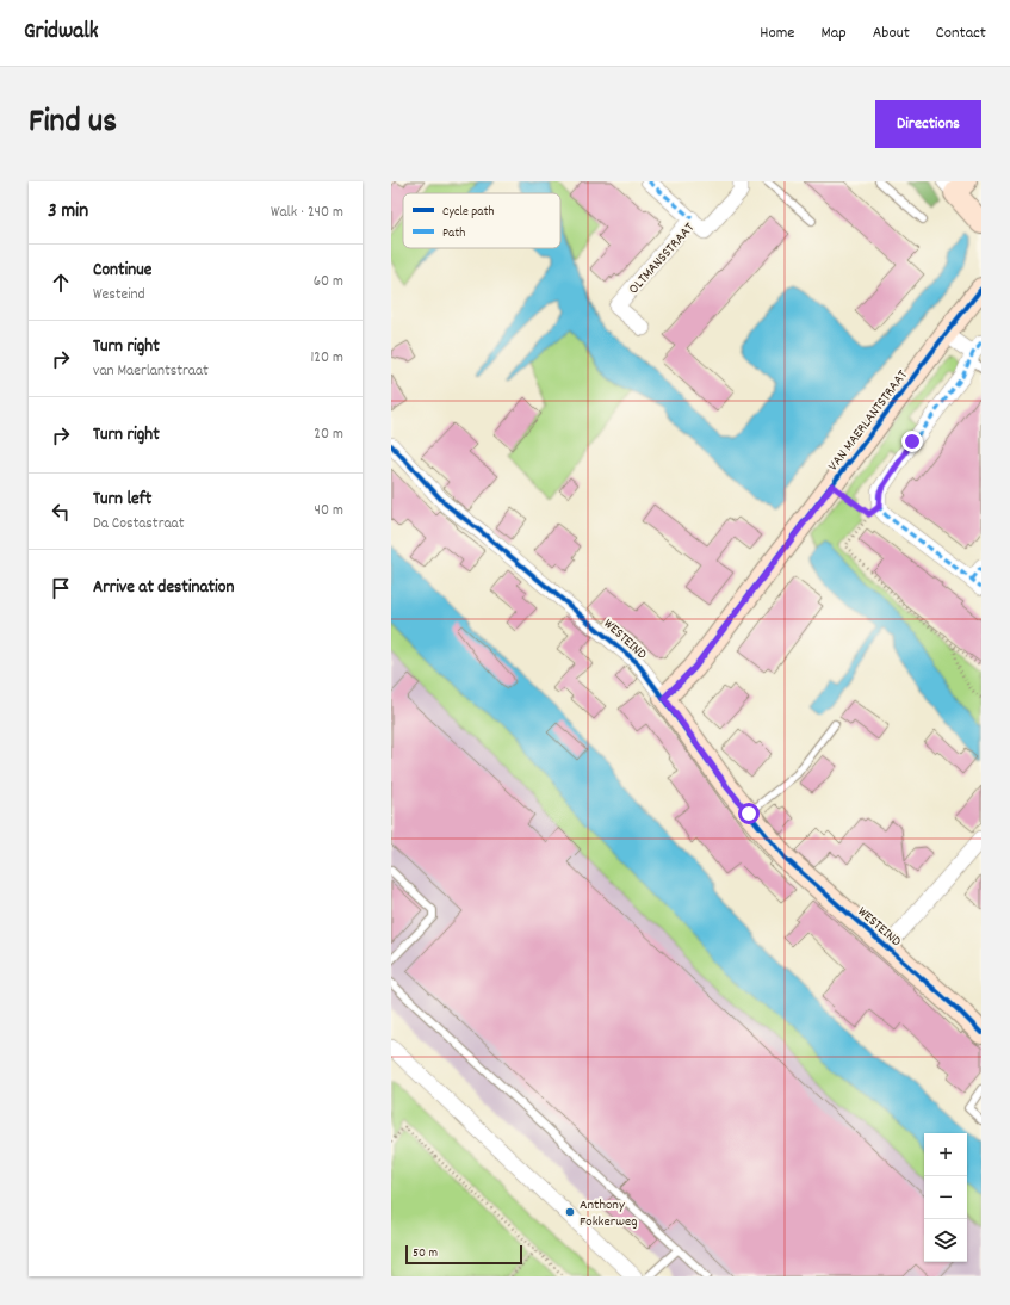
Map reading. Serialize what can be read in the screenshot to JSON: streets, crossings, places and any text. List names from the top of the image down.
{
  "streets": {
    "street": ["OLTMANSSTRAAT", "VAN MAERLANTSTRAAT", "WESTEIND"]
  },
  "crossings": [
    ["VAN MAERLANTSTRAAT", "WESTEIND"]
  ],
  "places": ["Anthony Fokkerweg"],
  "legend": ["Cycle path", "Path"],
  "scale_bar": "50 m",
  "page": {
    "header": "Gridwalk",
    "nav": [
      "Home",
      "Map",
      "About",
      "Contact"
    ],
    "title": "Find us",
    "buttons": "Directions",
    "heading": ["3 min", "Walk · 240 m"],
    "list": [
      ["Continue", "Westeind", "60 m"],
      ["Turn right", "van Maerlantstraat", "120 m"],
      ["Turn right", "20 m"],
      ["Turn left", "Da Costastraat", "40 m"],
      "Arrive at destination"
    ],
    "map_buttons": ["+", "−"],
    "scale": "50 m"
  }
}
